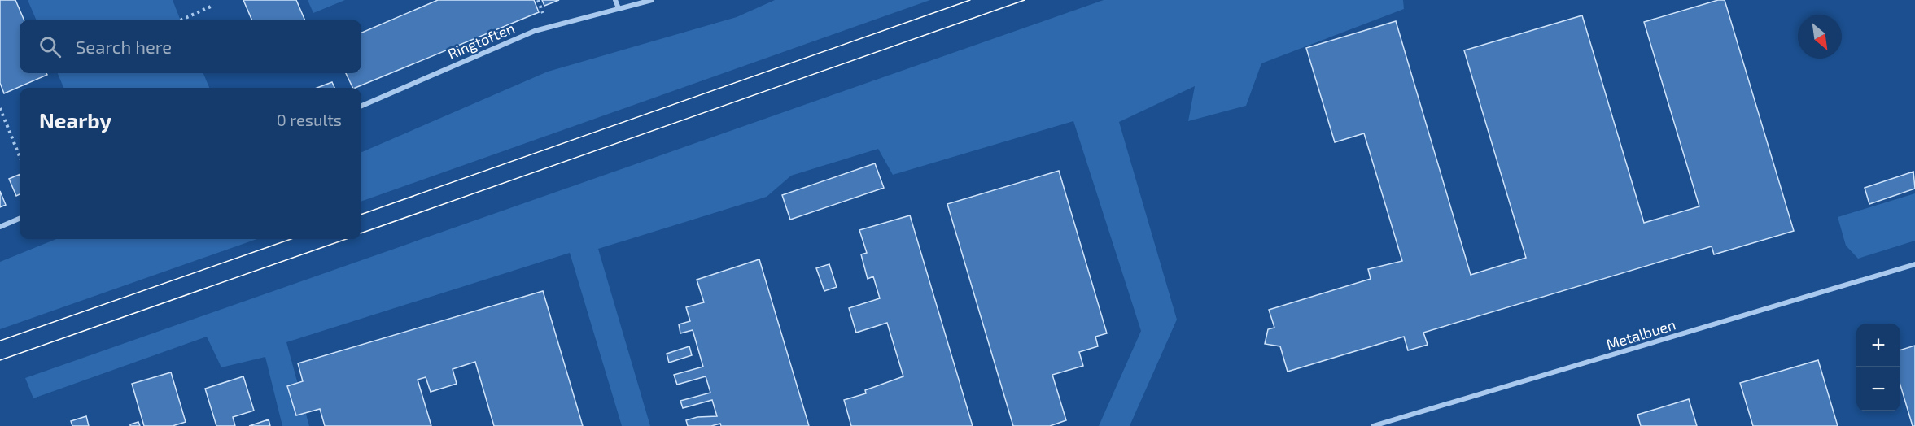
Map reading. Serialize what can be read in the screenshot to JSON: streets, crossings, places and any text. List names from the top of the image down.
{
  "streets": {
    "street": ["Ringtoften", "Metalbuen"]
  },
  "north": "bottom right",
  "page": {
    "search": "Search here",
    "heading": ["Nearby", "0 results"],
    "map_buttons": ["+", "−"]
  }
}
